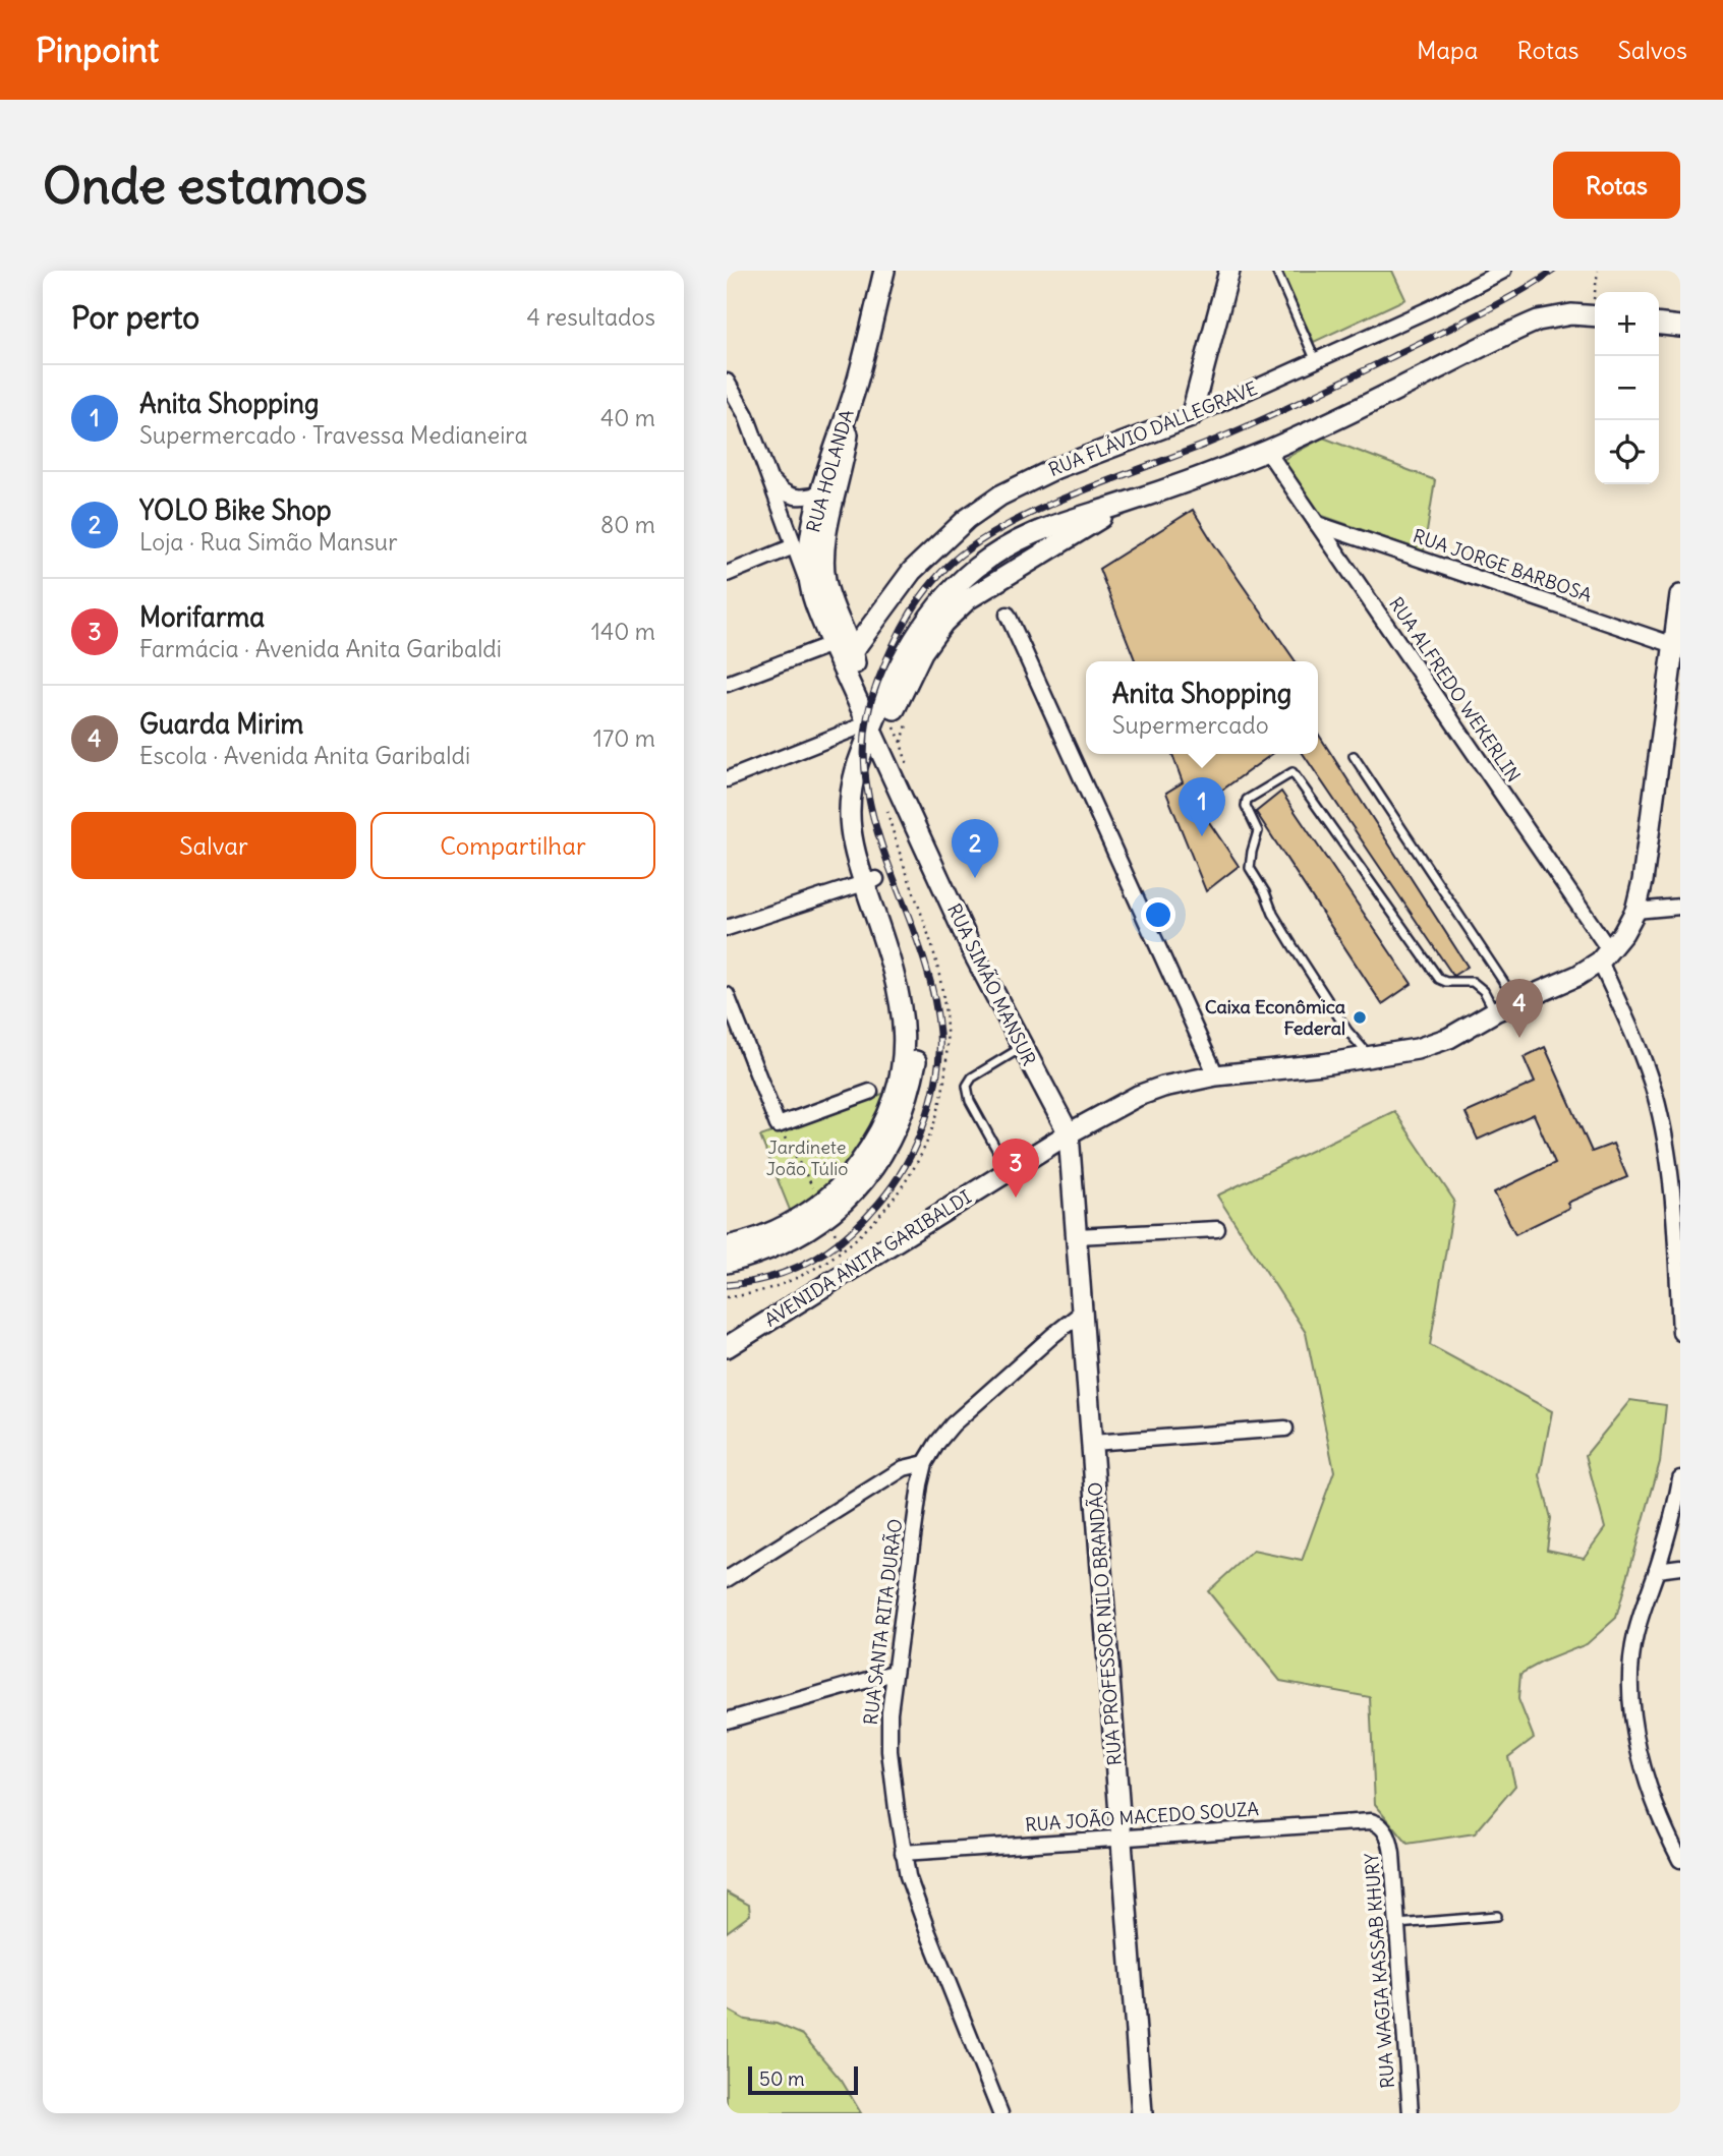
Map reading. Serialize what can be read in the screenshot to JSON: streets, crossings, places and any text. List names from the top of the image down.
{
  "streets": {
    "main road": [
      "RUA FLÁVIO DALLEGRAVE",
      "RUA HOLANDA",
      "RUA SIMÃO MANSUR",
      "AVENIDA ANITA GARIBALDI",
      "RUA PROFESSOR NILO BRANDÃO"
    ],
    "street": [
      "RUA JORGE BARBOSA",
      "RUA ALFREDO WEKERLIN",
      "RUA SANTA RITA DURÃO",
      "RUA JOÃO MACEDO SOUZA",
      "RUA WAGIA KASSAB KHURY"
    ]
  },
  "crossings": [
    ["RUA FLÁVIO DALLEGRAVE", "RUA SIMÃO MANSUR"],
    ["RUA HOLANDA", "RUA SIMÃO MANSUR"],
    ["RUA JORGE BARBOSA", "RUA ALFREDO WEKERLIN"],
    ["RUA JORGE BARBOSA", "AVENIDA ANITA GARIBALDI"],
    ["RUA ALFREDO WEKERLIN", "AVENIDA ANITA GARIBALDI"],
    ["RUA SIMÃO MANSUR", "AVENIDA ANITA GARIBALDI"],
    ["RUA SIMÃO MANSUR", "RUA PROFESSOR NILO BRANDÃO"],
    ["AVENIDA ANITA GARIBALDI", "RUA PROFESSOR NILO BRANDÃO"],
    ["RUA SANTA RITA DURÃO", "RUA PROFESSOR NILO BRANDÃO"],
    ["RUA SANTA RITA DURÃO", "RUA JOÃO MACEDO SOUZA"],
    ["RUA PROFESSOR NILO BRANDÃO", "RUA JOÃO MACEDO SOUZA"],
    ["RUA JOÃO MACEDO SOUZA", "RUA WAGIA KASSAB KHURY"]
  ],
  "parks": ["Jardinete João Túlio"],
  "places": ["Caixa Econômica Federal"],
  "scale_bar": "50 m",
  "page": {
    "header": "Pinpoint",
    "nav": ["Mapa", "Rotas", "Salvos"],
    "buttons": [
      "Rotas",
      ["Salvar", "Compartilhar"]
    ],
    "title": "Onde estamos",
    "heading": ["Por perto", "4 resultados"],
    "map_buttons": ["+", "−"],
    "list": [
      {
        "mark": "1",
        "name": "Anita Shopping",
        "note": "Supermercado · Travessa Medianeira",
        "value": "40 m"
      },
      {
        "mark": "2",
        "name": "YOLO Bike Shop",
        "note": "Loja · Rua Simão Mansur",
        "value": "80 m"
      },
      {
        "mark": "3",
        "name": "Morifarma",
        "note": "Farmácia · Avenida Anita Garibaldi",
        "value": "140 m"
      },
      {
        "mark": "4",
        "name": "Guarda Mirim",
        "note": "Escola · Avenida Anita Garibaldi",
        "value": "170 m"
      }
    ],
    "popup": ["Anita Shopping", "Supermercado"],
    "pins": [
      "1",
      "2",
      "4",
      "3"
    ],
    "scale": "50 m"
  }
}
